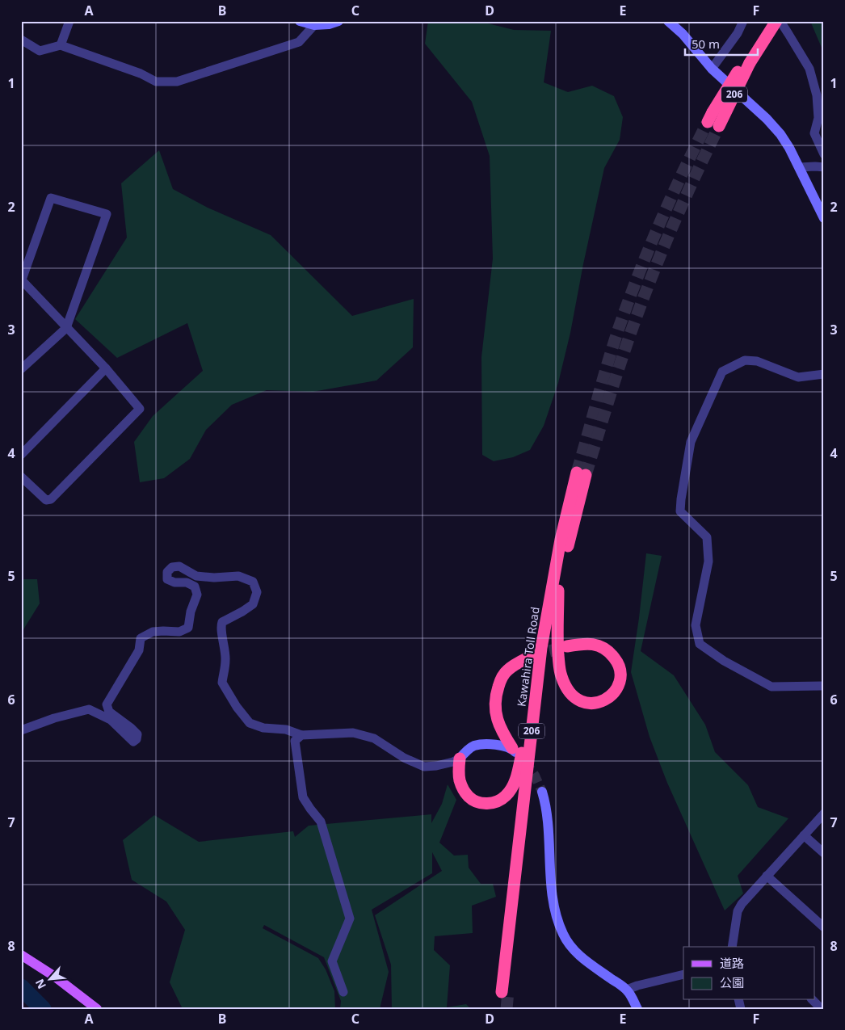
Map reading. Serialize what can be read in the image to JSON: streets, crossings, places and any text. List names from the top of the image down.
{
  "streets": {
    "highway": ["206", "Kawahira Toll Road"]
  },
  "legend": ["道路", "公園"],
  "scale_bar": "50 m",
  "north": "bottom left",
  "grid": {
    "columns": [
      "A",
      "B",
      "C",
      "D",
      "E",
      "F"
    ],
    "rows": [
      "1",
      "2",
      "3",
      "4",
      "5",
      "6",
      "7",
      "8"
    ]
  }
}
